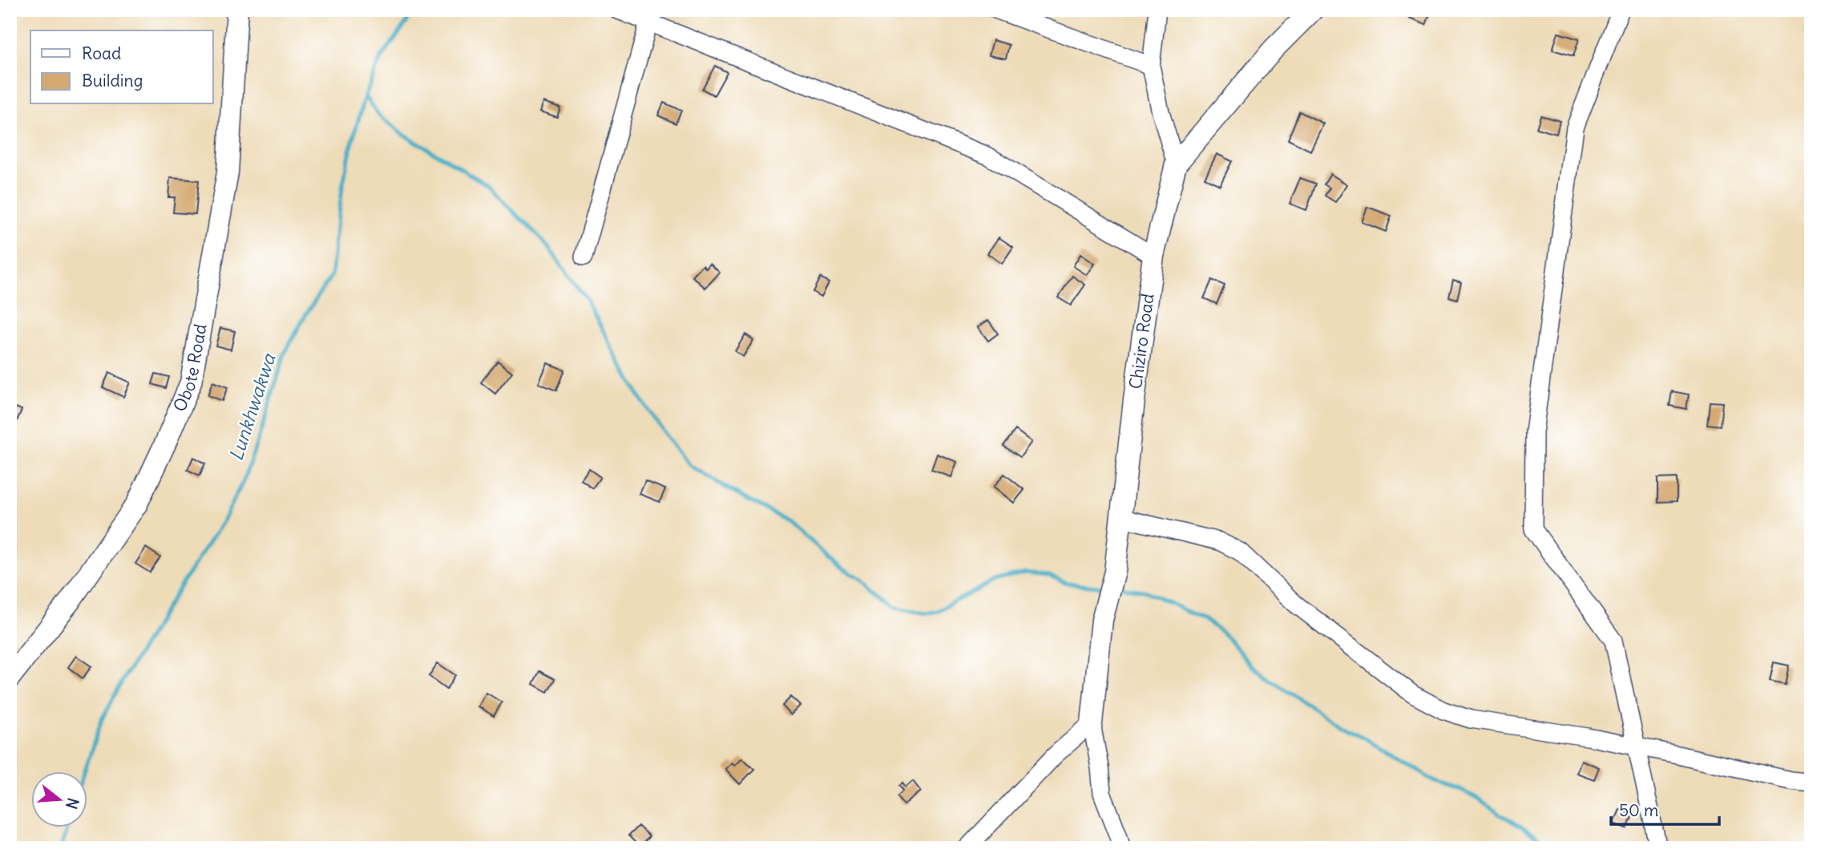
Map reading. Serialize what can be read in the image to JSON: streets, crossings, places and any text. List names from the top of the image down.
{
  "streets": {
    "street": ["Chiziro Road", "Obote Road"]
  },
  "water": ["Lunkhwakwa"],
  "legend": ["Road", "Building"],
  "scale_bar": "50 m",
  "north": "right"
}
